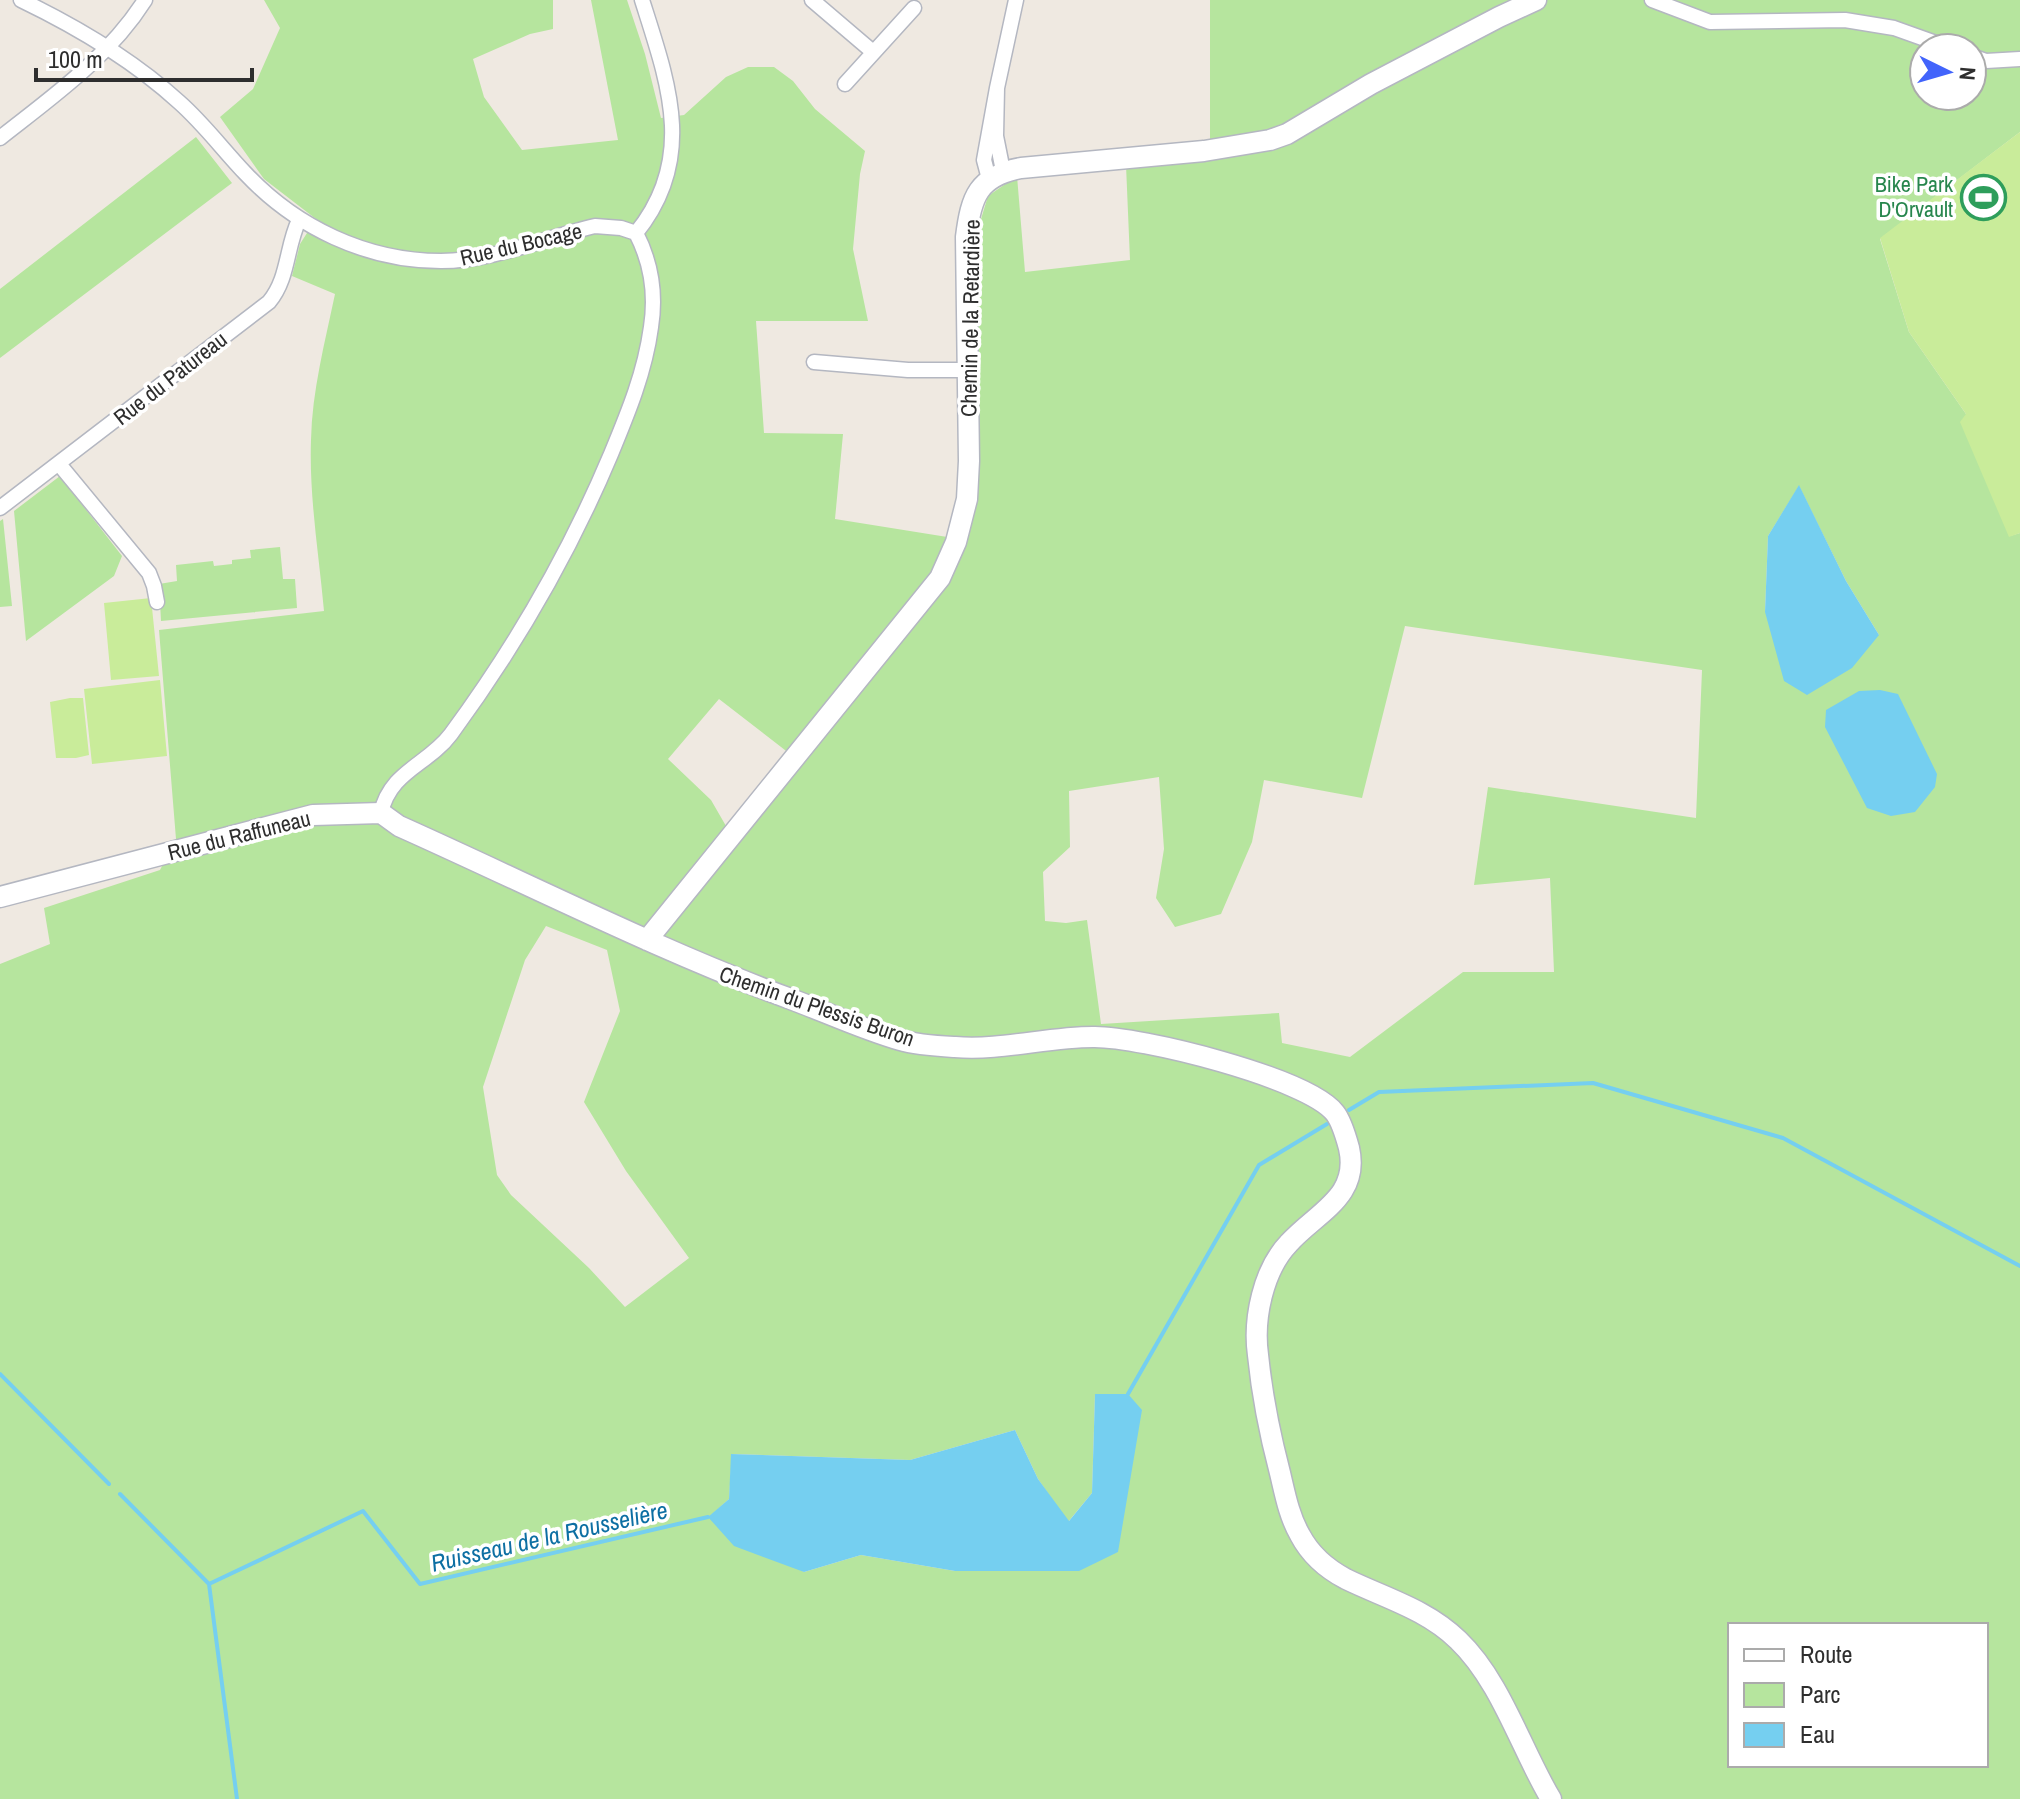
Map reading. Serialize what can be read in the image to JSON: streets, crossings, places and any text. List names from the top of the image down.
{
  "streets": {
    "street": [
      "Rue du Bocage",
      "Chemin de la Retardière",
      "Rue du Patureau",
      "Rue du Raffuneau",
      "Chemin du Plessis Buron"
    ]
  },
  "crossings": [
    ["Rue du Bocage", "Rue du Patureau"],
    ["Chemin de la Retardière", "Chemin du Plessis Buron"]
  ],
  "water": ["Ruisseau de la Rousselière"],
  "places": {
    "sports": ["Bike Park D'Orvault"]
  },
  "legend": ["Route", "Parc", "Eau"],
  "scale_bar": "100 m",
  "north": "right"
}
